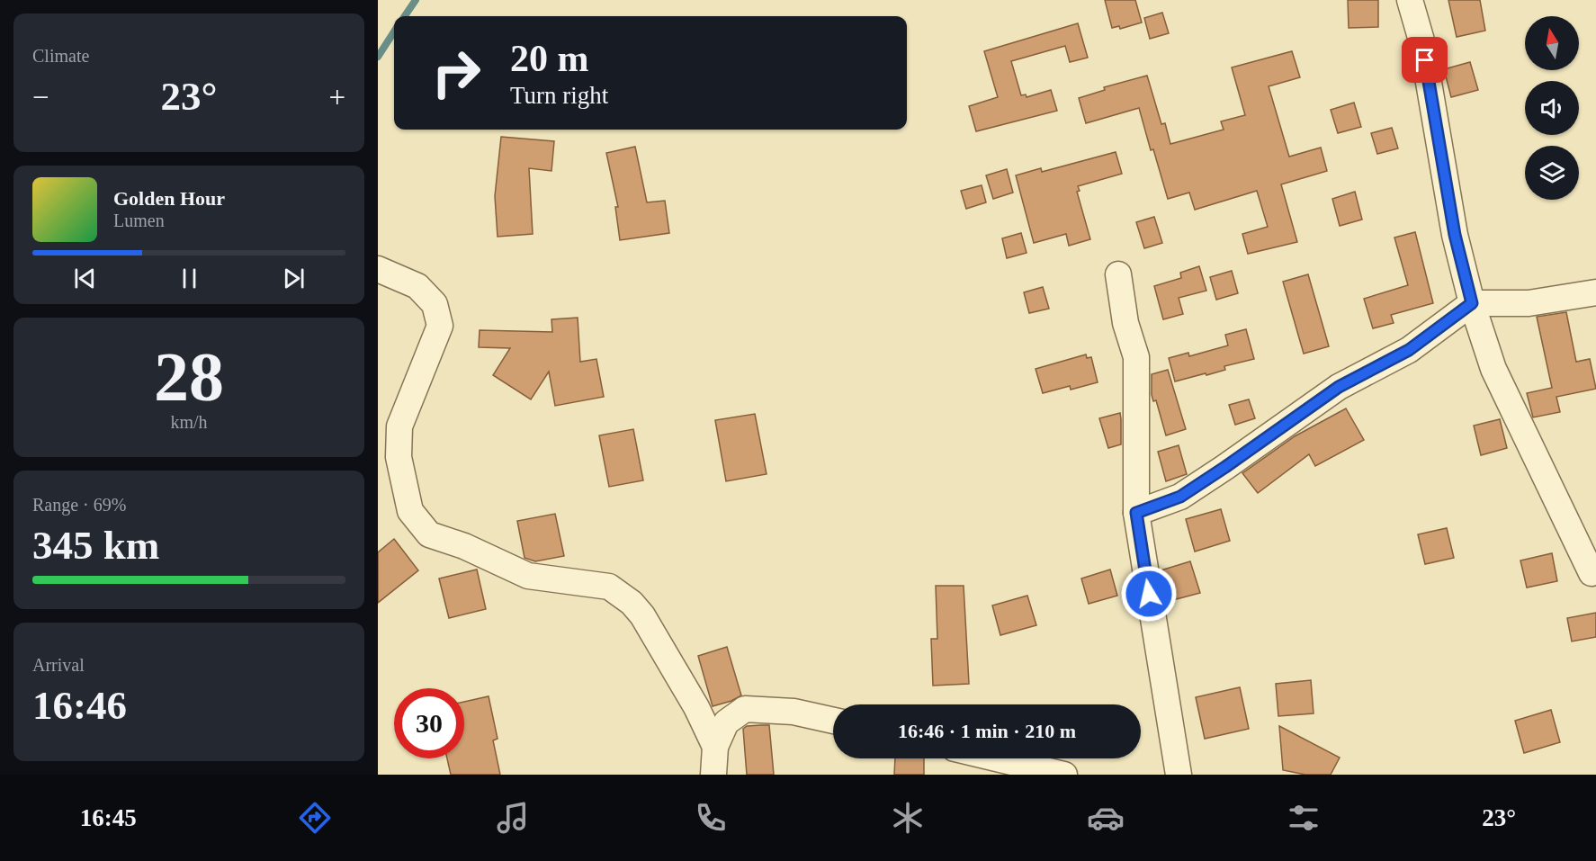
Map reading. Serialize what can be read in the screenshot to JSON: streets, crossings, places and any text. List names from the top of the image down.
{
  "north": "top",
  "page": {
    "tile": [
      "Climate",
      ["28", "km/h"],
      ["Range · 69%", "345 km"],
      ["Arrival", "16:46"]
    ],
    "turn": ["20 m", "Turn right"],
    "heat": ["−", "23°", "+"],
    "song": ["Golden Hour", "Lumen"],
    "limit": "30",
    "trip": "16:46 · 1 min · 210 m",
    "tabs": ["16:45", "23°"]
  }
}
